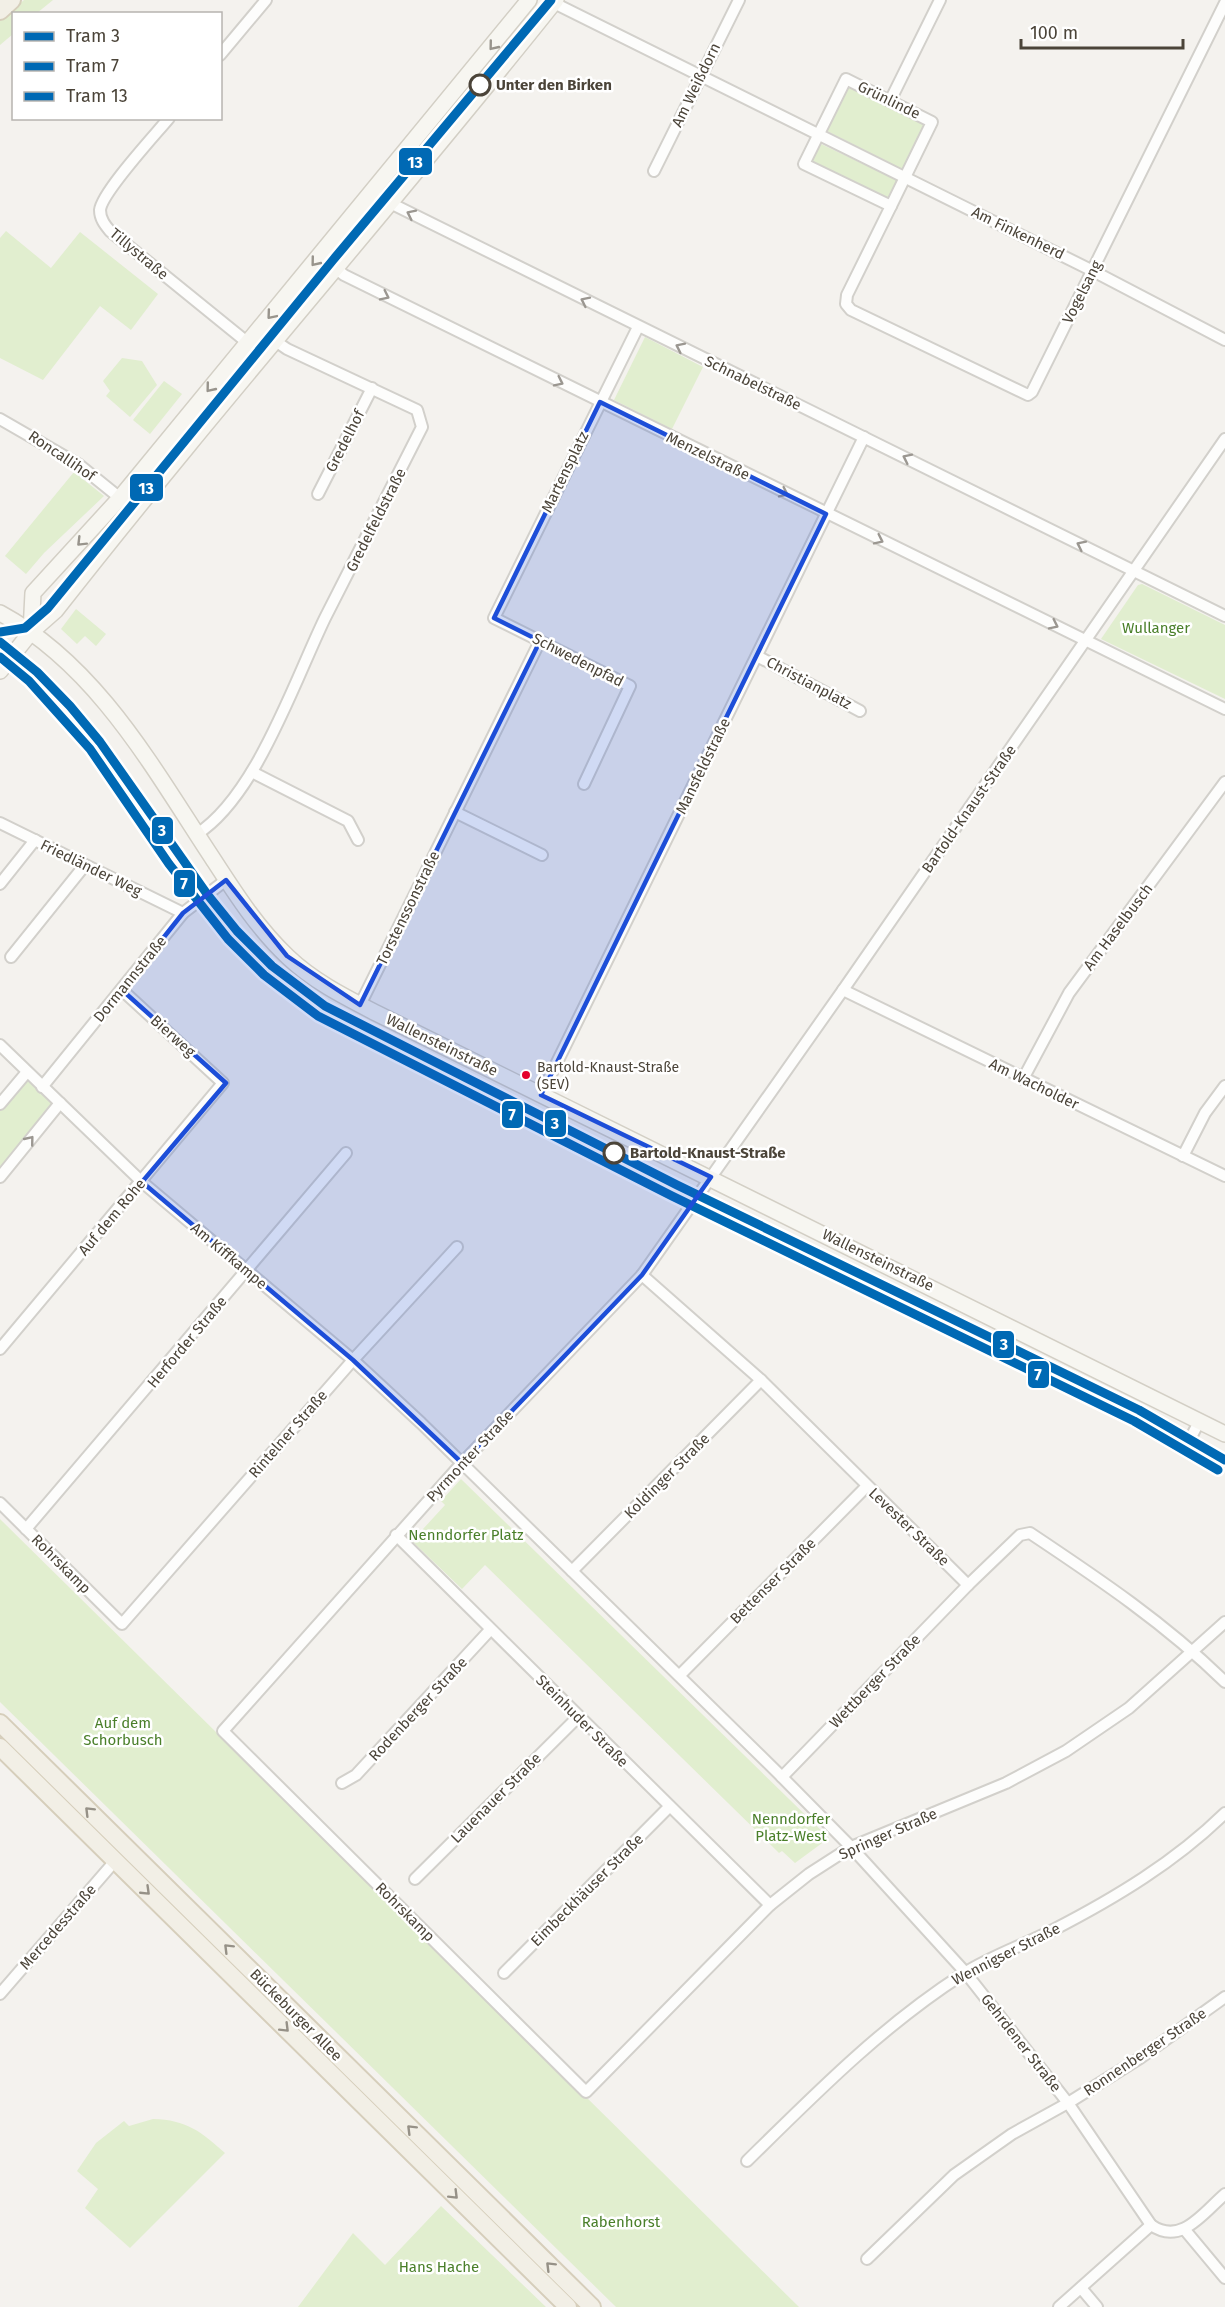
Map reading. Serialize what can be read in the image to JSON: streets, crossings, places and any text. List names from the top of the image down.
{
  "streets": {
    "main road": ["Bückeburger Allee"],
    "street": [
      "Am Weißdorn",
      "Grünlinde",
      "Am Finkenherd",
      "Tillystraße",
      "Vogelsang",
      "Schnabelstraße",
      "Gredelhof",
      "Roncallihof",
      "Menzelstraße",
      "Martensplatz",
      "Gredelfeldstraße",
      "Schwedenpfad",
      "Christianplatz",
      "Mansfeldstraße",
      "Bartold-Knaust-Straße",
      "Friedländer Weg",
      "Torstenssonstraße",
      "Am Haselbusch",
      "Dormannstraße",
      "Bierweg",
      "Wallensteinstraße",
      "Am Wacholder",
      "Auf dem Rohe",
      "Am Kiffkampe",
      "Herforder Straße",
      "Rintelner Straße",
      "Pyrmonter Straße",
      "Koldinger Straße",
      "Levester Straße",
      "Rohrskamp",
      "Bettenser Straße",
      "Wettberger Straße",
      "Rodenberger Straße",
      "Steinhuder Straße",
      "Lauenauer Straße",
      "Springer Straße",
      "Eimbeckhäuser Straße",
      "Mercedesstraße",
      "Wennigser Straße",
      "Gehrdener Straße",
      "Ronnenberger Straße"
    ]
  },
  "crossings": [
    ["Grünlinde", "Am Finkenherd"],
    ["Grünlinde", "Vogelsang"],
    ["Am Finkenherd", "Vogelsang"],
    ["Schnabelstraße", "Martensplatz"],
    ["Schnabelstraße", "Mansfeldstraße"],
    ["Schnabelstraße", "Bartold-Knaust-Straße"],
    ["Gredelhof", "Gredelfeldstraße"],
    ["Menzelstraße", "Martensplatz"],
    ["Menzelstraße", "Mansfeldstraße"],
    ["Menzelstraße", "Bartold-Knaust-Straße"],
    ["Martensplatz", "Schwedenpfad"],
    ["Gredelfeldstraße", "Wallensteinstraße"],
    ["Schwedenpfad", "Torstenssonstraße"],
    ["Christianplatz", "Mansfeldstraße"],
    ["Mansfeldstraße", "Wallensteinstraße"],
    ["Bartold-Knaust-Straße", "Wallensteinstraße"],
    ["Bartold-Knaust-Straße", "Am Wacholder"],
    ["Bartold-Knaust-Straße", "Pyrmonter Straße"],
    ["Friedländer Weg", "Dormannstraße"],
    ["Torstenssonstraße", "Wallensteinstraße"],
    ["Am Haselbusch", "Am Wacholder"],
    ["Dormannstraße", "Bierweg"],
    ["Dormannstraße", "Wallensteinstraße"],
    ["Dormannstraße", "Am Kiffkampe"],
    ["Bierweg", "Auf dem Rohe"],
    ["Wallensteinstraße", "Pyrmonter Straße"],
    ["Auf dem Rohe", "Am Kiffkampe"],
    ["Am Kiffkampe", "Herforder Straße"],
    ["Am Kiffkampe", "Rintelner Straße"],
    ["Am Kiffkampe", "Pyrmonter Straße"],
    ["Herforder Straße", "Rohrskamp"],
    ["Rintelner Straße", "Rohrskamp"],
    ["Pyrmonter Straße", "Levester Straße"],
    ["Pyrmonter Straße", "Rohrskamp"],
    ["Pyrmonter Straße", "Steinhuder Straße"],
    ["Koldinger Straße", "Levester Straße"],
    ["Levester Straße", "Bettenser Straße"],
    ["Levester Straße", "Wettberger Straße"],
    ["Rohrskamp", "Springer Straße"],
    ["Rodenberger Straße", "Steinhuder Straße"],
    ["Steinhuder Straße", "Lauenauer Straße"],
    ["Steinhuder Straße", "Springer Straße"],
    ["Steinhuder Straße", "Eimbeckhäuser Straße"],
    ["Springer Straße", "Gehrdener Straße"],
    ["Mercedesstraße", "Bückeburger Allee"],
    ["Wennigser Straße", "Gehrdener Straße"],
    ["Gehrdener Straße", "Ronnenberger Straße"]
  ],
  "one_way": ["Schnabelstraße", "Menzelstraße"],
  "parks": [
    "Wullanger",
    "Nenndorfer Platz",
    "Auf dem Schorbusch",
    "Nenndorfer Platz-West",
    "Rabenhorst",
    "Hans Hache"
  ],
  "places": ["Unter den Birken", "Bartold-Knaust-Straße (SEV)", "Bartold-Knaust-Straße"],
  "lines": ["tram line 13", "tram line 3", "tram line 7"],
  "legend": ["Tram 3", "Tram 7", "Tram 13"],
  "scale_bar": "100 m"
}
